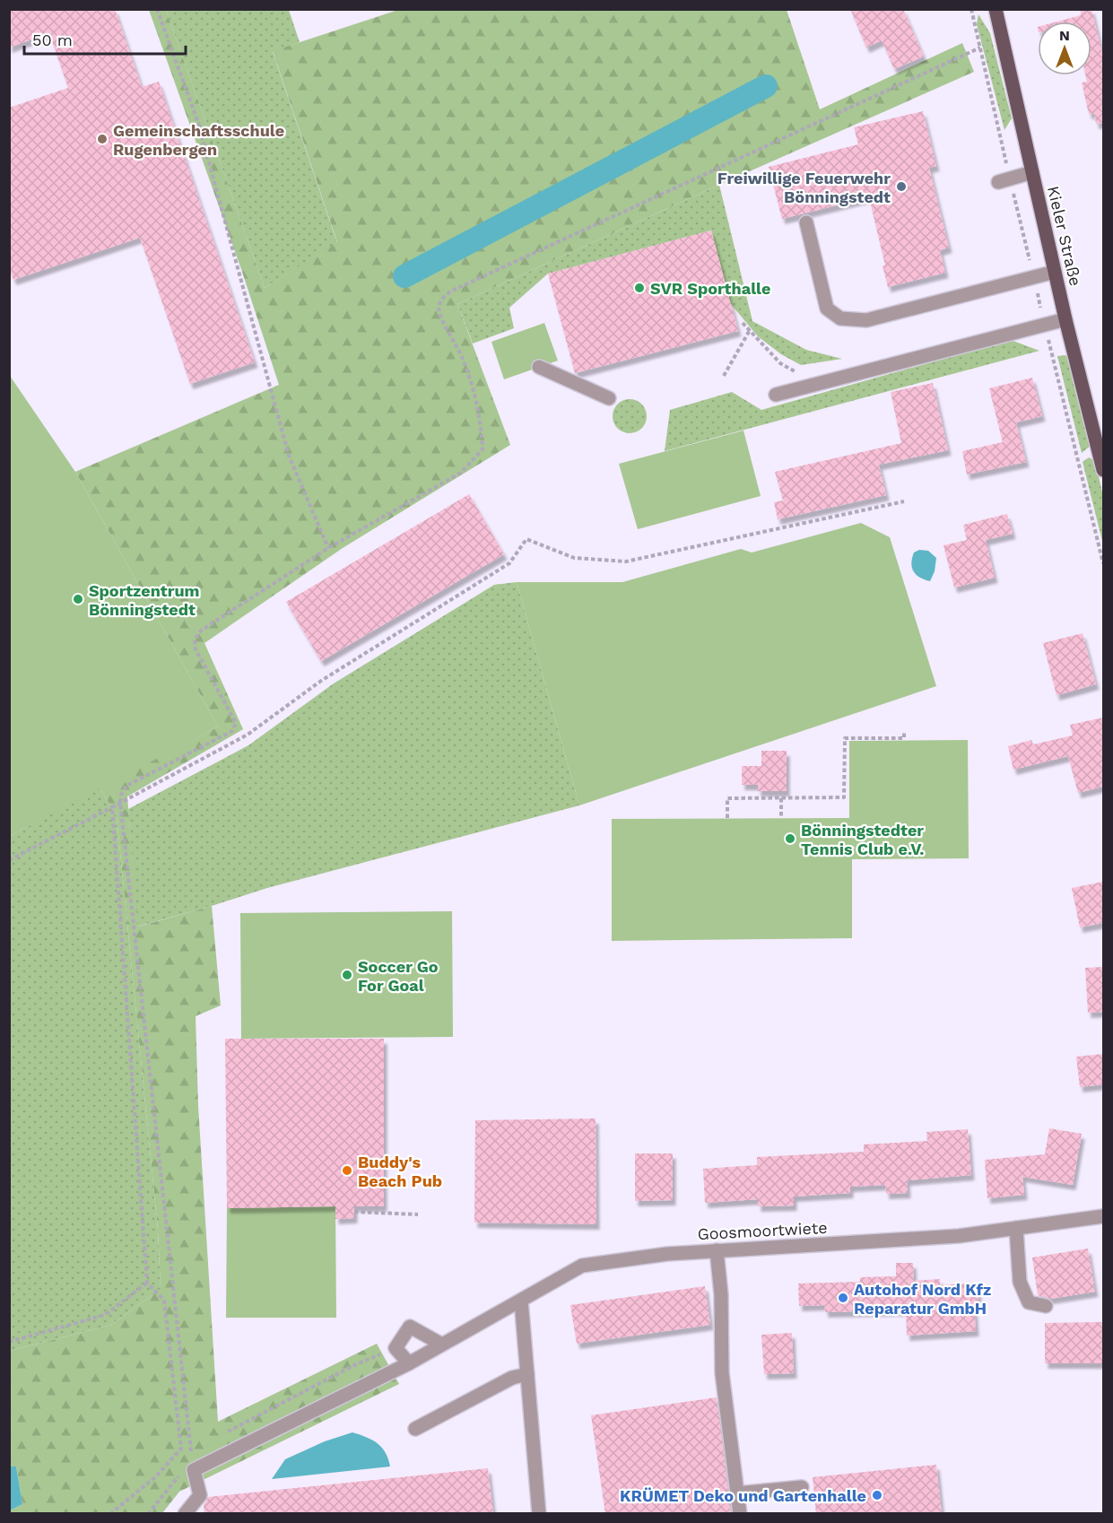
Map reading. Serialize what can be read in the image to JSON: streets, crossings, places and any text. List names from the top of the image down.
{
  "streets": {
    "main road": ["Kieler Straße"],
    "street": ["Goosmoortwiete"]
  },
  "places": [
    "Gemeinschaftsschule Rugenbergen",
    "Freiwillige Feuerwehr Bönningstedt",
    "SVR Sporthalle",
    "Sportzentrum Bönningstedt",
    "Bönningstedter Tennis Club e.V.",
    "Soccer Go For Goal",
    "Buddy's Beach Pub",
    "Autohof Nord Kfz Reparatur GmbH",
    "KRÜMET Deko und Gartenhalle"
  ],
  "scale_bar": "50 m",
  "north": "top"
}
